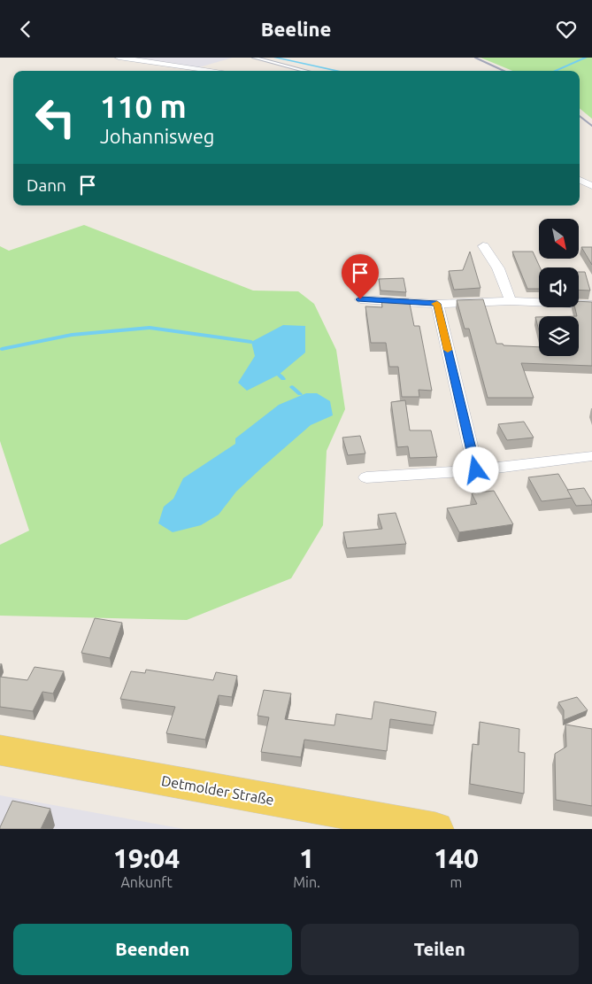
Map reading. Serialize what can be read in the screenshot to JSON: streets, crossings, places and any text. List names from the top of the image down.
{
  "streets": {
    "main road": ["Detmolder Straße"]
  },
  "north": "bottom right",
  "page": {
    "header": "Beeline",
    "turn": ["110 m", "Johannisweg"],
    "then": "Dann",
    "eta": [
      "19:04",
      "Ankunft",
      "1",
      "Min.",
      "140",
      "m"
    ],
    "buttons": ["Beenden", "Teilen"]
  }
}
